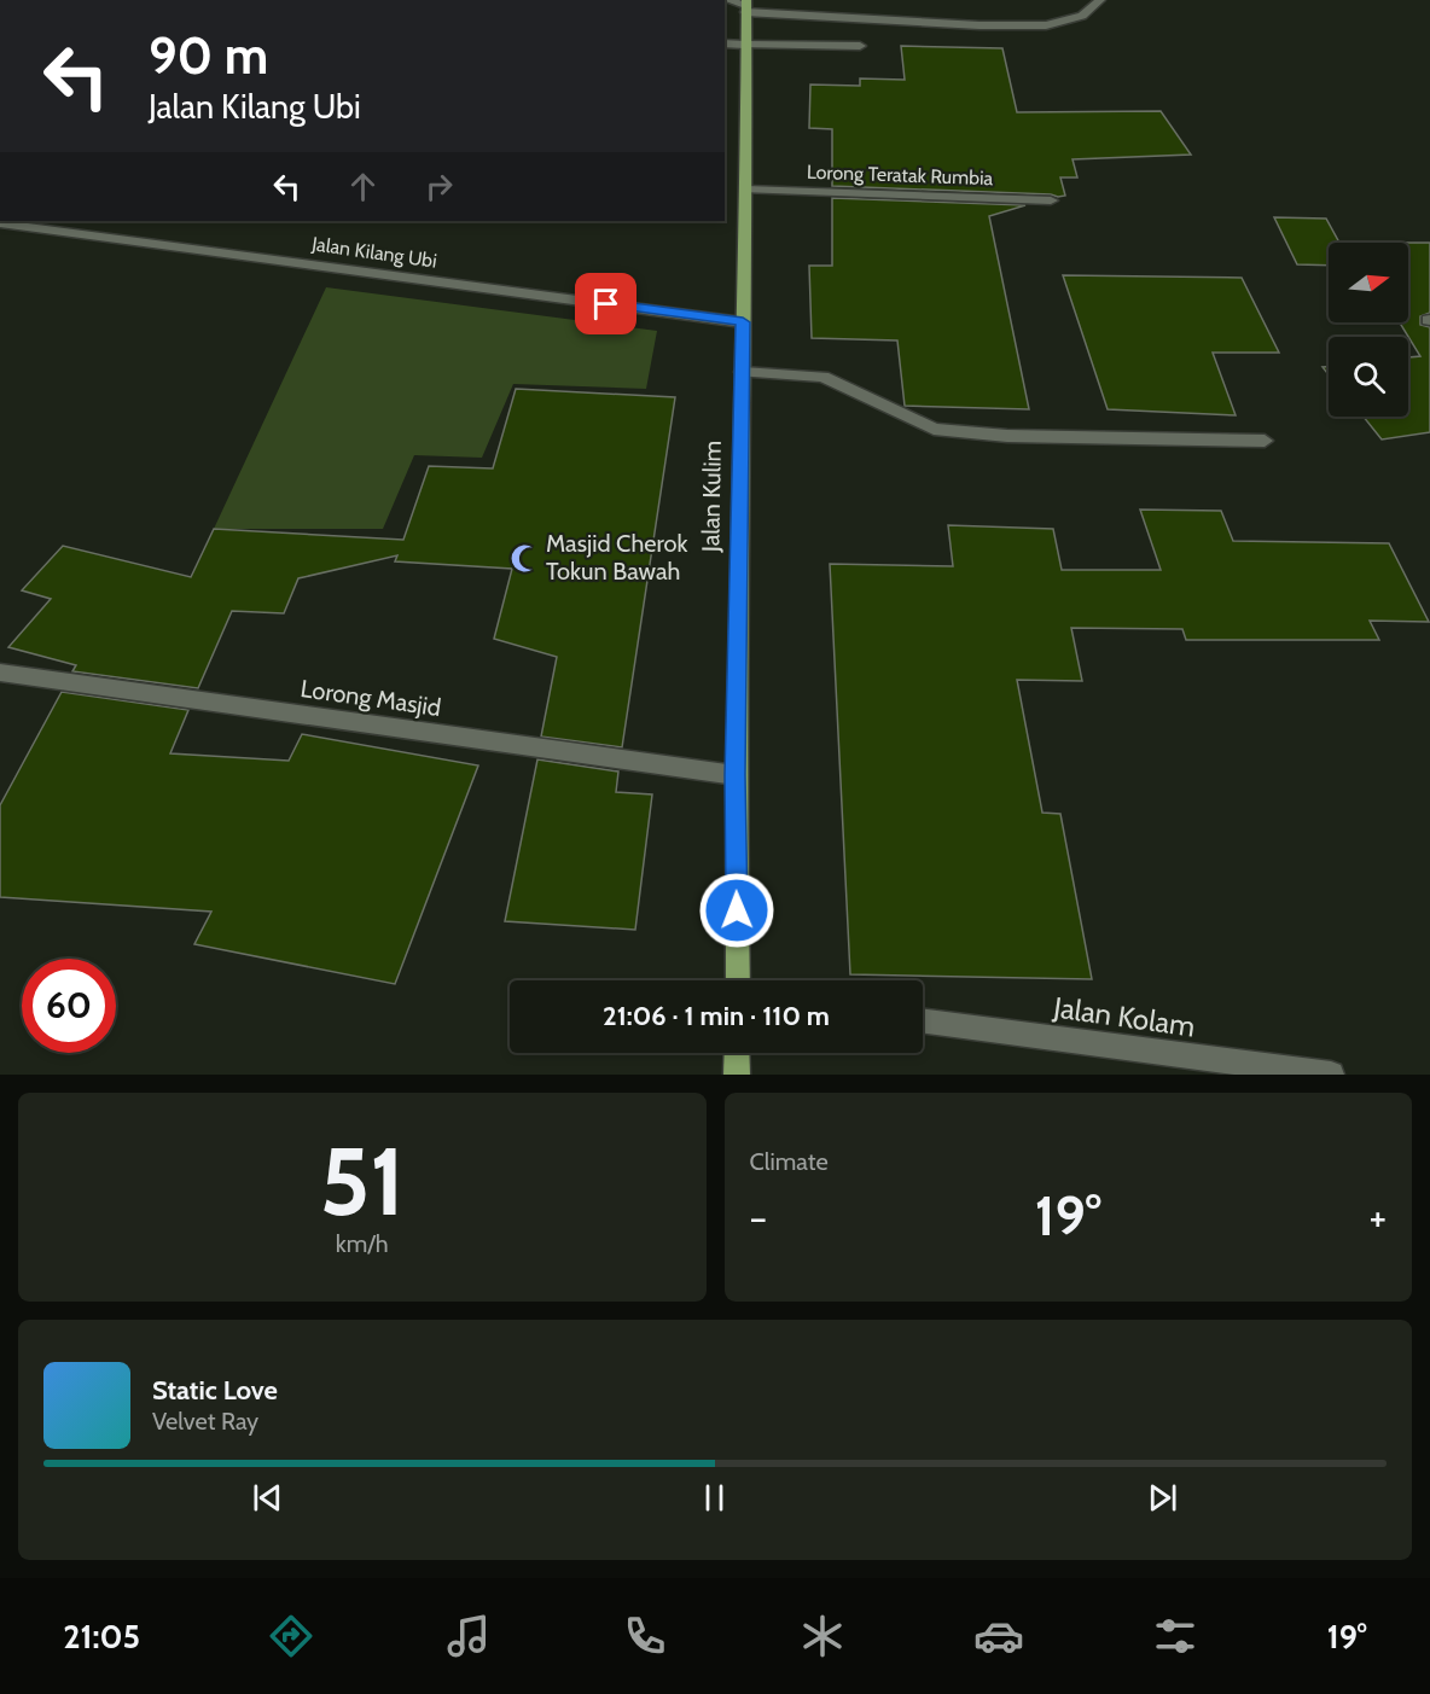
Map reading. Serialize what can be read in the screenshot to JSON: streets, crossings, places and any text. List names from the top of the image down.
{
  "streets": {
    "main road": ["Jalan Kulim"],
    "street": [
      "Lorong Teratak Rumbia",
      "Jalan Kilang Ubi",
      "Lorong Masjid",
      "Jalan Kolam"
    ]
  },
  "crossings": [
    ["Lorong Teratak Rumbia", "Jalan Kulim"],
    ["Jalan Kilang Ubi", "Jalan Kulim"],
    ["Jalan Kulim", "Lorong Masjid"]
  ],
  "places": {
    "mosque": ["Masjid Cherok Tokun Bawah"]
  },
  "north": "right",
  "page": {
    "turn": ["90 m", "Jalan Kilang Ubi"],
    "limit": "60",
    "trip": "21:06 · 1 min · 110 m",
    "tile": [
      ["51", "km/h"],
      "Climate"
    ],
    "heat": ["−", "19°", "+"],
    "song": ["Static Love", "Velvet Ray"],
    "tabs": ["21:05", "19°"]
  }
}
